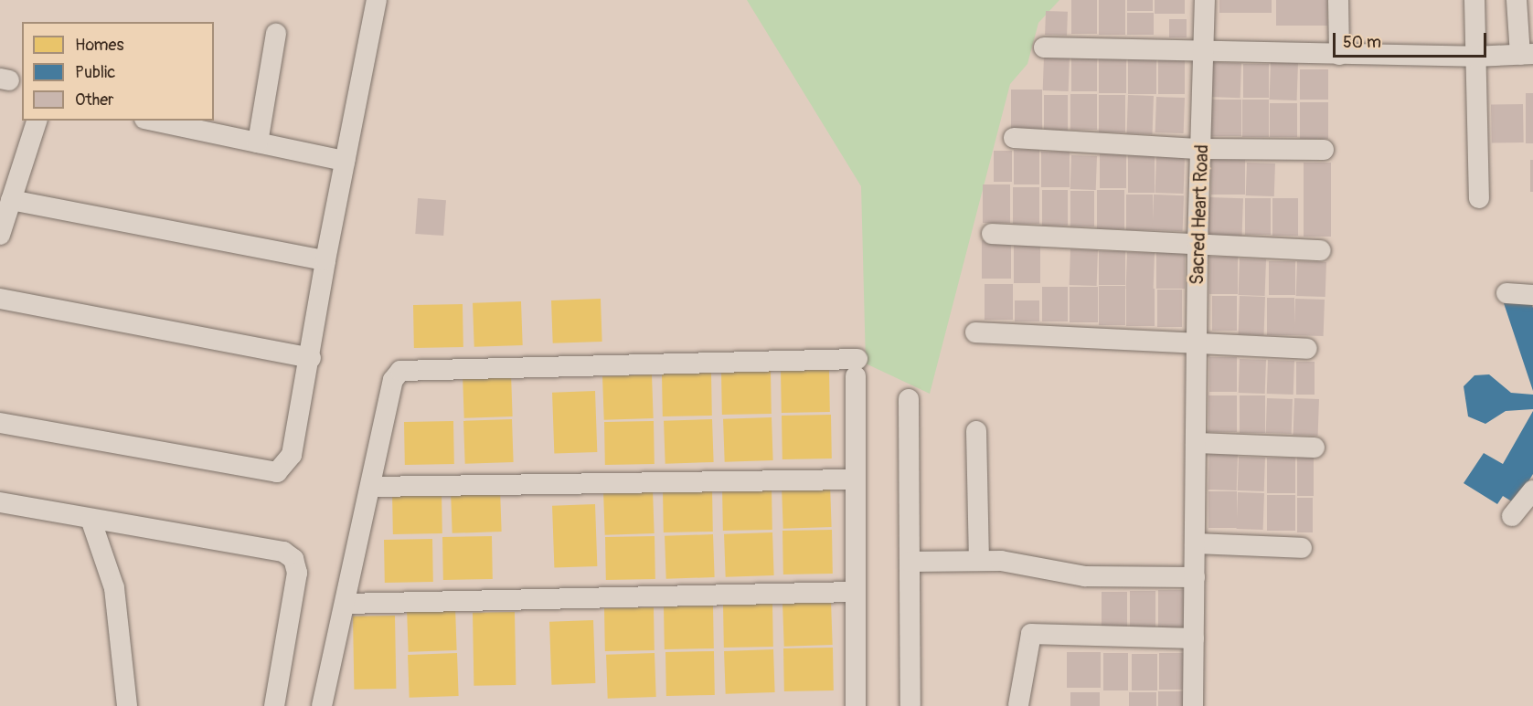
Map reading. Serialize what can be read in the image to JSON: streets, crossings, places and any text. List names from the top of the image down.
{
  "streets": {
    "street": ["Sacred Heart Road"]
  },
  "legend": ["Homes", "Public", "Other"],
  "scale_bar": "50 m"
}
